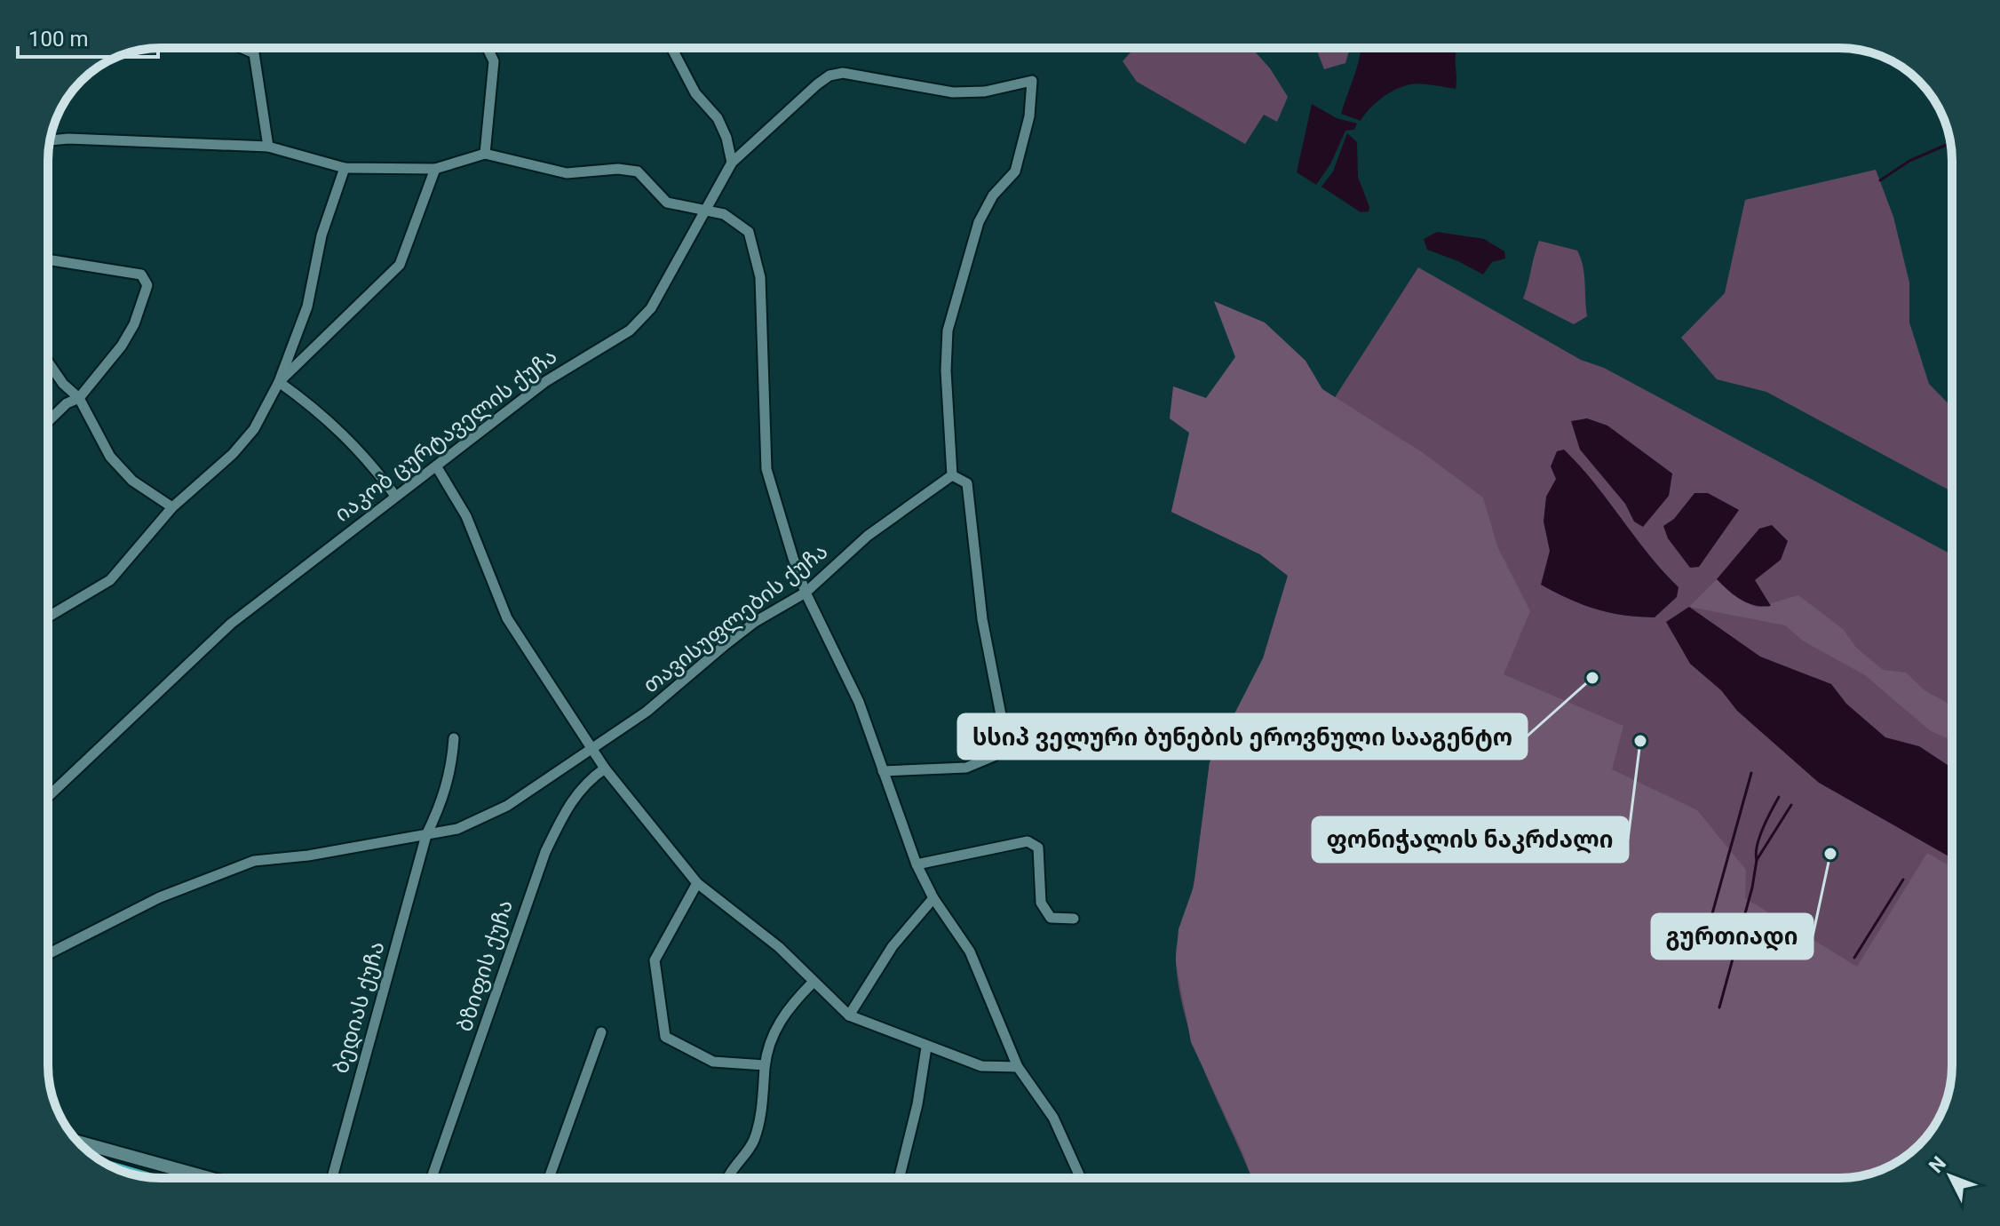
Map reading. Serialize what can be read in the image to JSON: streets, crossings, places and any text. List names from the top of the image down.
{
  "streets": {
    "street": [
      "იაკობ ცურტაველის ქუჩა",
      "თავისუფლების ქუჩა",
      "ბზიფის ქუჩა",
      "ბედიას ქუჩა"
    ]
  },
  "crossings": [
    ["თავისუფლების ქუჩა", "ბედიას ქუჩა"]
  ],
  "places": ["სსიპ ველური ბუნების ეროვნული სააგენტო", "ფონიჭალის ნაკრძალი", "გურთიადი"],
  "scale_bar": "100 m",
  "north": "top left"
}
